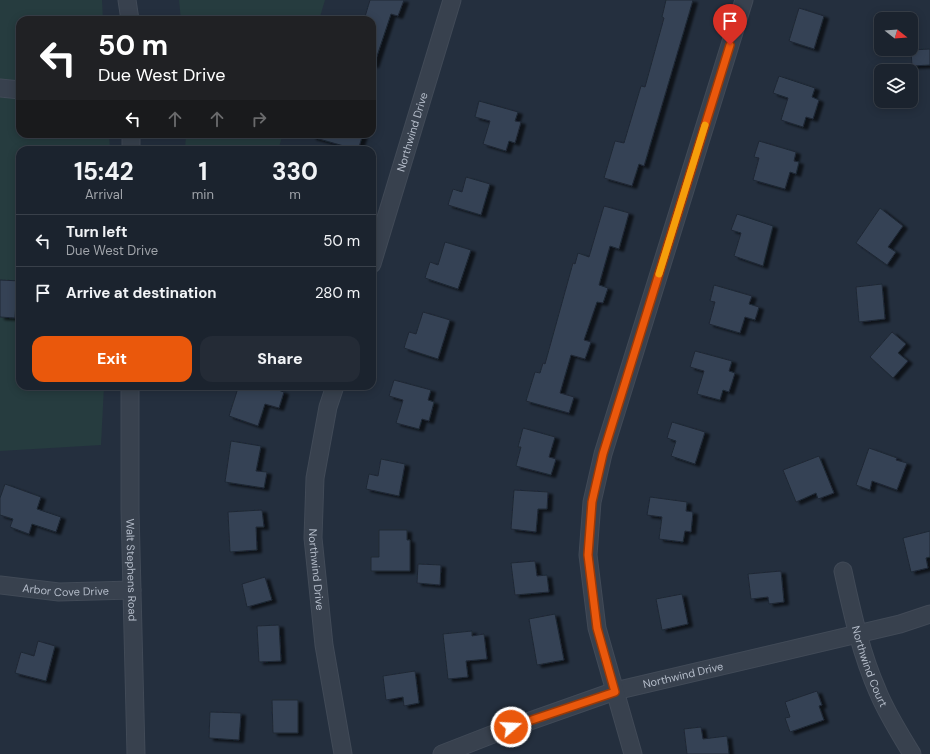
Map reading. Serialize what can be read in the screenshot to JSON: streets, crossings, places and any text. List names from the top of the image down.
{
  "streets": {
    "street": [
      "Northwind Drive",
      "Walt Stephens Road",
      "Arbor Cove Drive",
      "Northwind Court"
    ]
  },
  "crossings": [
    ["Northwind Drive", "Northwind Court"],
    ["Walt Stephens Road", "Arbor Cove Drive"]
  ],
  "north": "right",
  "page": {
    "turn": ["50 m", "Due West Drive"],
    "eta": [
      "15:42",
      "Arrival",
      "1",
      "min",
      "330",
      "m"
    ],
    "list": [
      {
        "name": "Turn left",
        "note": "Due West Drive",
        "value": "50 m"
      },
      {
        "name": "Arrive at destination",
        "value": "280 m"
      }
    ],
    "buttons": ["Exit", "Share"]
  }
}
